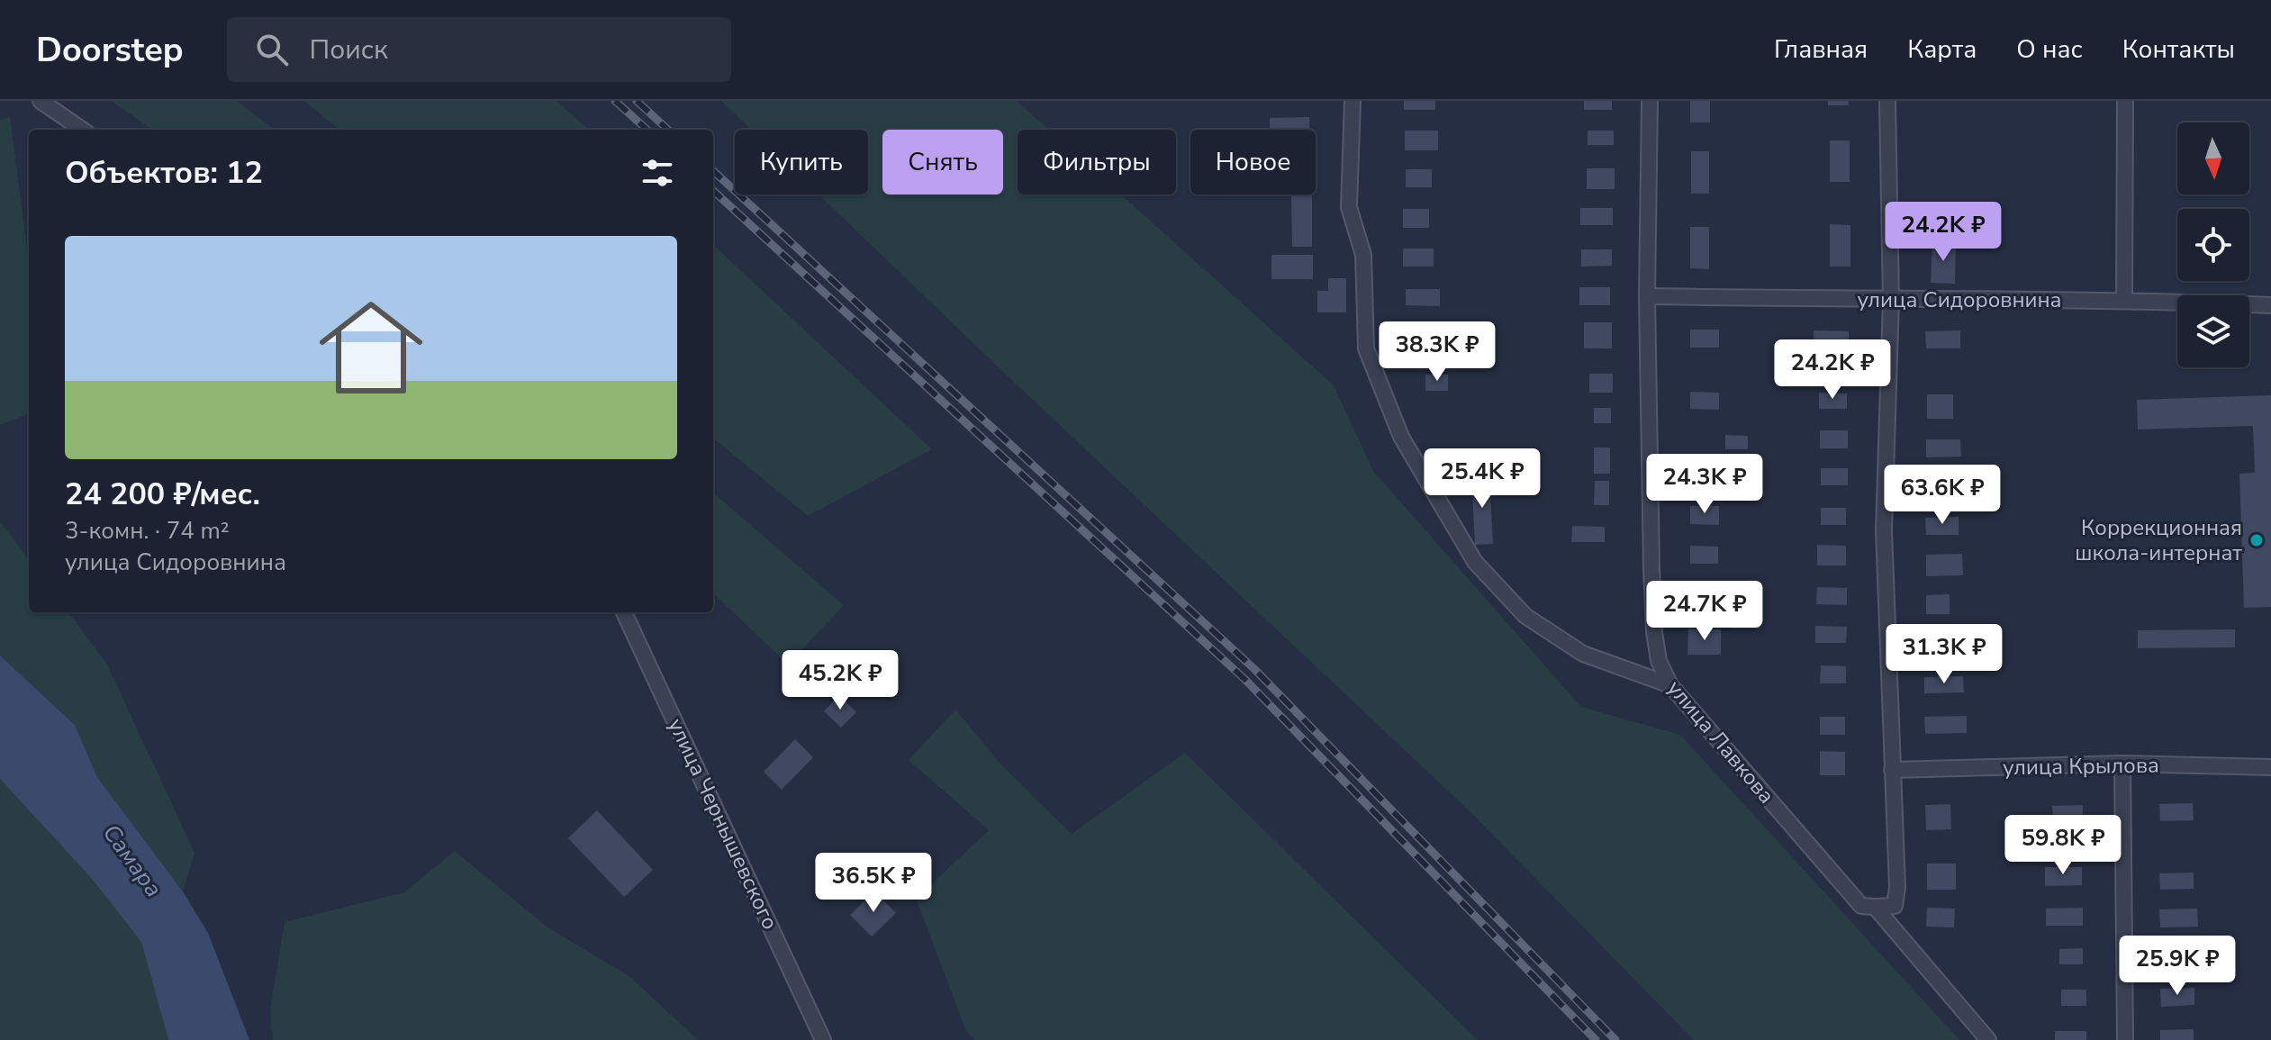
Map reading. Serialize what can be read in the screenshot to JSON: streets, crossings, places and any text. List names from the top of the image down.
{
  "streets": {
    "street": [
      "улица Сидоровнина",
      "улица Лавкова",
      "улица Крылова",
      "улица Чернышевского"
    ]
  },
  "crossings": [
    ["улица Сидоровнина", "улица Лавкова"]
  ],
  "water": ["Самара"],
  "places": ["Коррекционная школа-интернат"],
  "north": "bottom",
  "page": {
    "header": "Doorstep",
    "search": "Поиск",
    "nav": [
      "Главная",
      "Карта",
      "О нас",
      "Контакты"
    ],
    "chip": [
      "Купить",
      "Снять",
      "Фильтры",
      "Новое"
    ],
    "heading": "Объектов: 12",
    "price": [
      "24.2K ₽",
      "38.3K ₽",
      "24.2K ₽",
      "25.4K ₽",
      "24.3K ₽",
      "63.6K ₽",
      "24.7K ₽",
      "31.3K ₽",
      "45.2K ₽",
      "59.8K ₽",
      "36.5K ₽",
      "25.9K ₽"
    ],
    "list": [
      {
        "name": "24 200 ₽/мес.",
        "note": "3-комн. · 74 m² · улица Сидоровнина"
      }
    ]
  }
}
